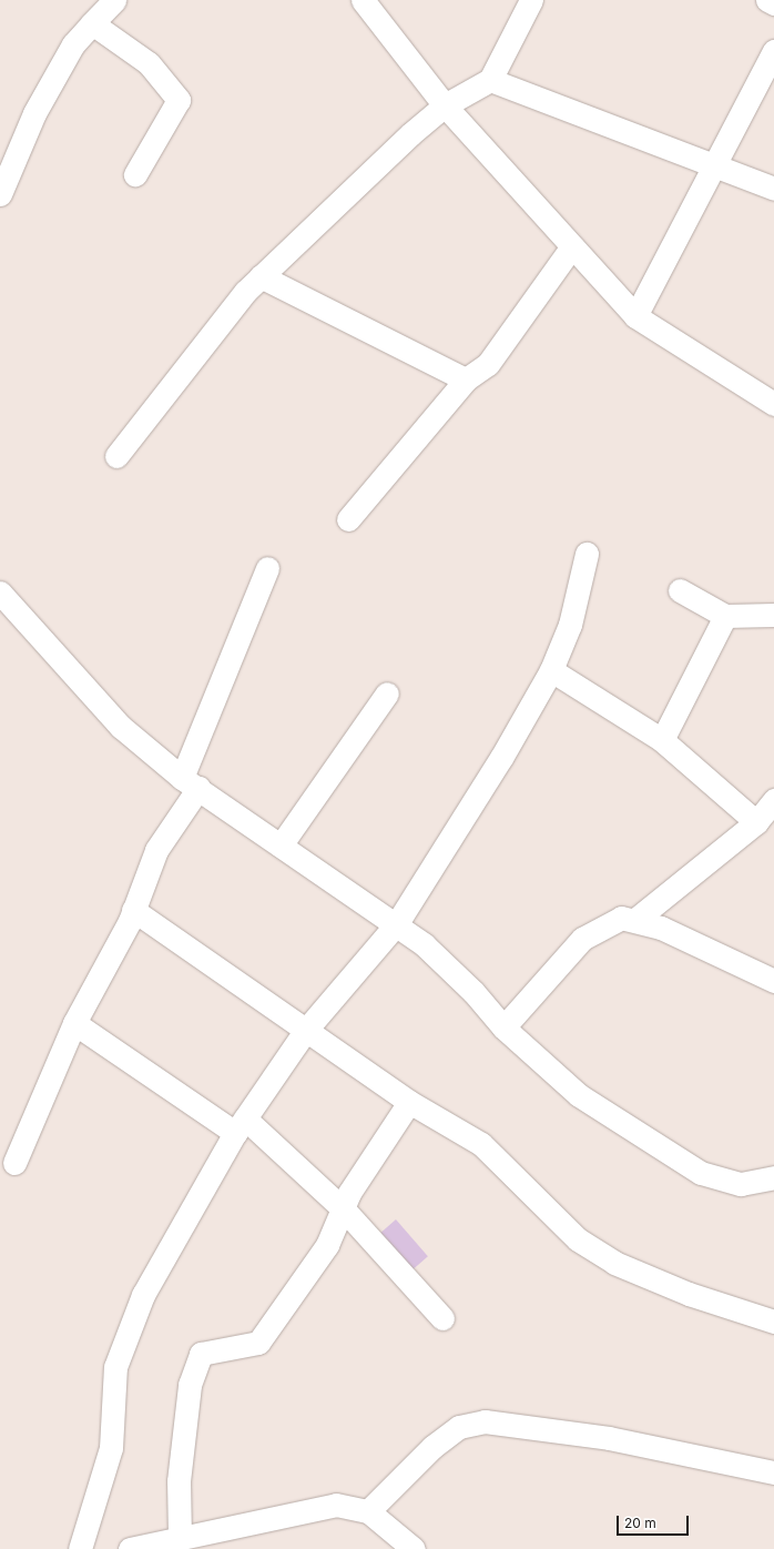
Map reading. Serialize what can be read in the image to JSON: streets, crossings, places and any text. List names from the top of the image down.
{
  "scale_bar": "20 m"
}
